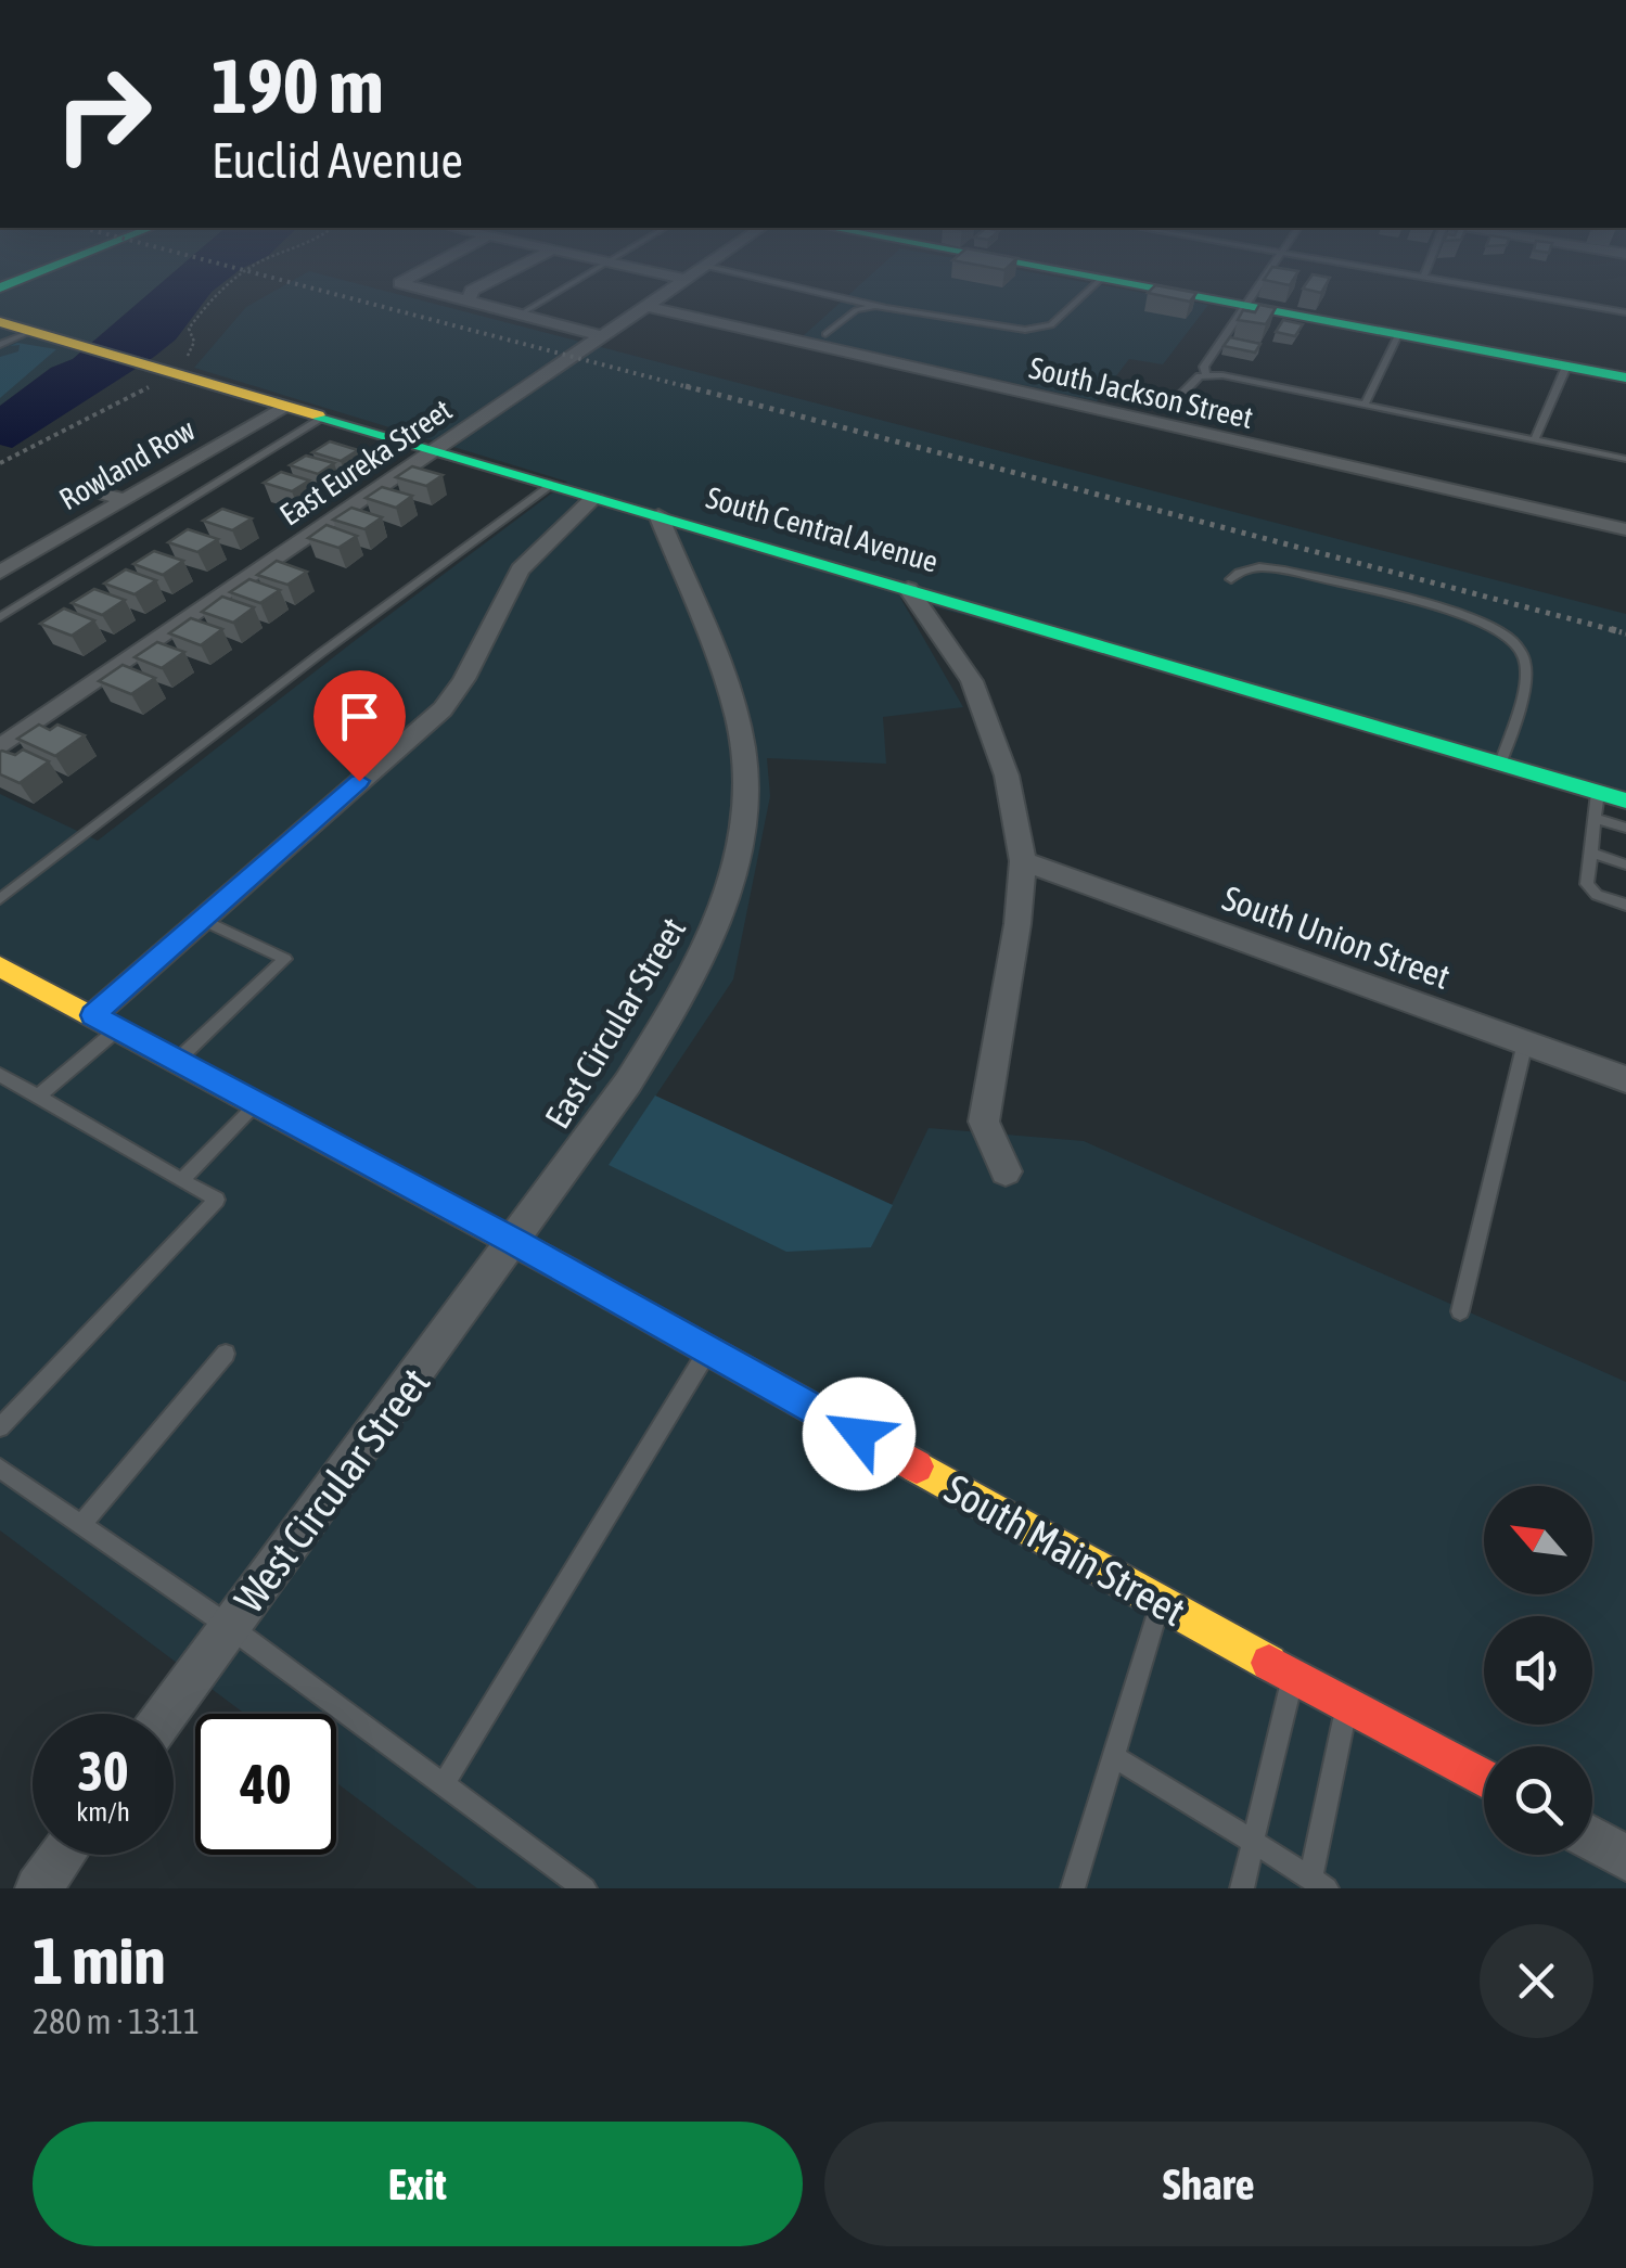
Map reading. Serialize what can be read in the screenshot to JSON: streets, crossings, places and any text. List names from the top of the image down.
{
  "streets": {
    "street": [
      "South Jackson Street",
      "East Eureka Street",
      "Rowland Row",
      "South Central Avenue",
      "South Union Street",
      "East Circular Street",
      "West Circular Street",
      "South Main Street"
    ]
  },
  "crossings": [
    ["South Jackson Street", "East Eureka Street"],
    ["East Eureka Street", "South Central Avenue"],
    ["Rowland Row", "South Central Avenue"],
    ["South Central Avenue", "East Circular Street"],
    ["East Circular Street", "West Circular Street"],
    ["East Circular Street", "South Main Street"],
    ["West Circular Street", "South Main Street"]
  ],
  "north": "top left",
  "page": {
    "turn": ["190 m", "Euclid Avenue"],
    "speed": "30 km/h",
    "limit": "40",
    "heading": ["1 min", "280 m · 13:11"],
    "buttons": ["Exit", "Share"]
  }
}
